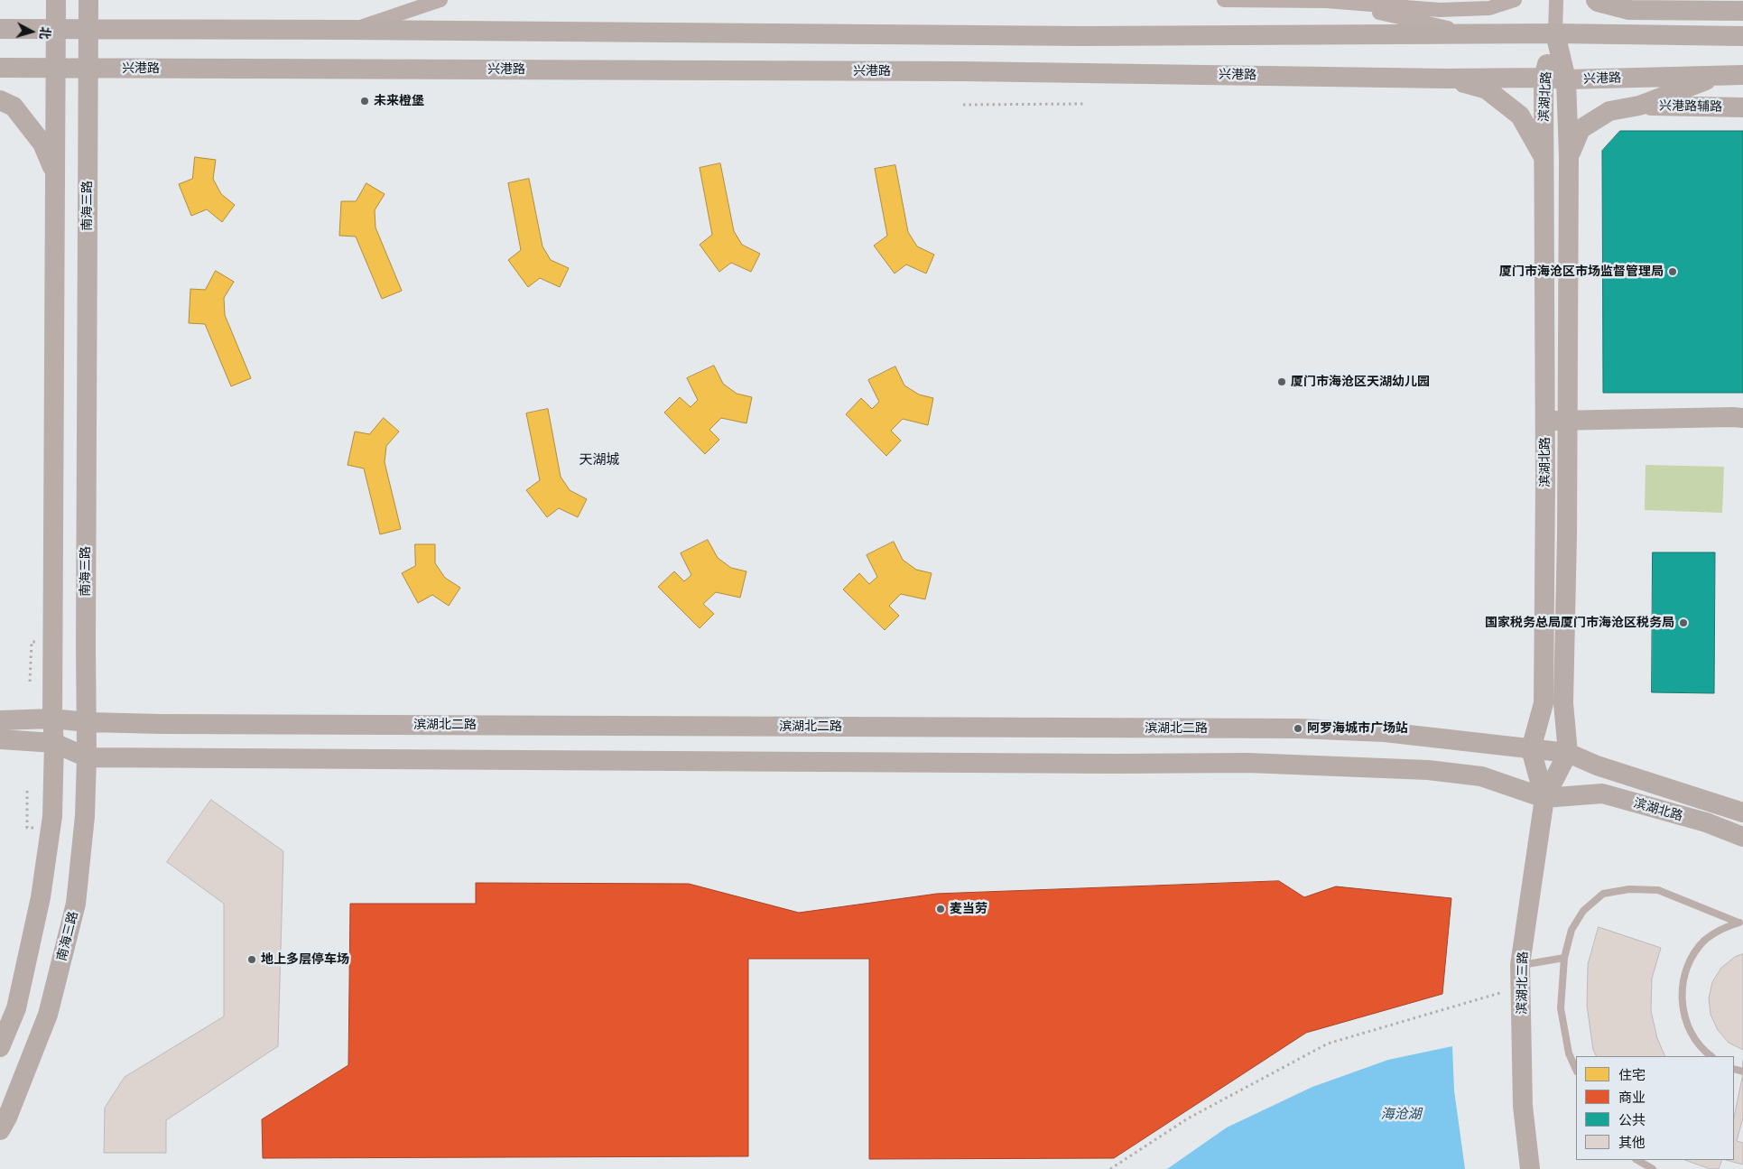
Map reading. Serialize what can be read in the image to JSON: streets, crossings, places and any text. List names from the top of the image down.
{
  "streets": {
    "street": [
      "兴港路",
      "滨湖北路",
      "兴港路辅路",
      "南海三路",
      "滨湖北二路",
      "滨湖北三路"
    ]
  },
  "crossings": [
    ["兴港路", "滨湖北路"],
    ["兴港路", "南海三路"],
    ["滨湖北路", "滨湖北二路"],
    ["滨湖北路", "滨湖北三路"],
    ["南海三路", "滨湖北二路"]
  ],
  "districts": ["天湖城"],
  "water": ["海沧湖"],
  "places": [
    "未来橙堡",
    "厦门市海沧区市场监督管理局",
    "厦门市海沧区天湖幼儿园",
    "国家税务总局厦门市海沧区税务局",
    "阿罗海城市广场站",
    "麦当劳",
    "地上多层停车场"
  ],
  "legend": [
    "住宅",
    "商业",
    "公共",
    "其他"
  ],
  "north": "right"
}
